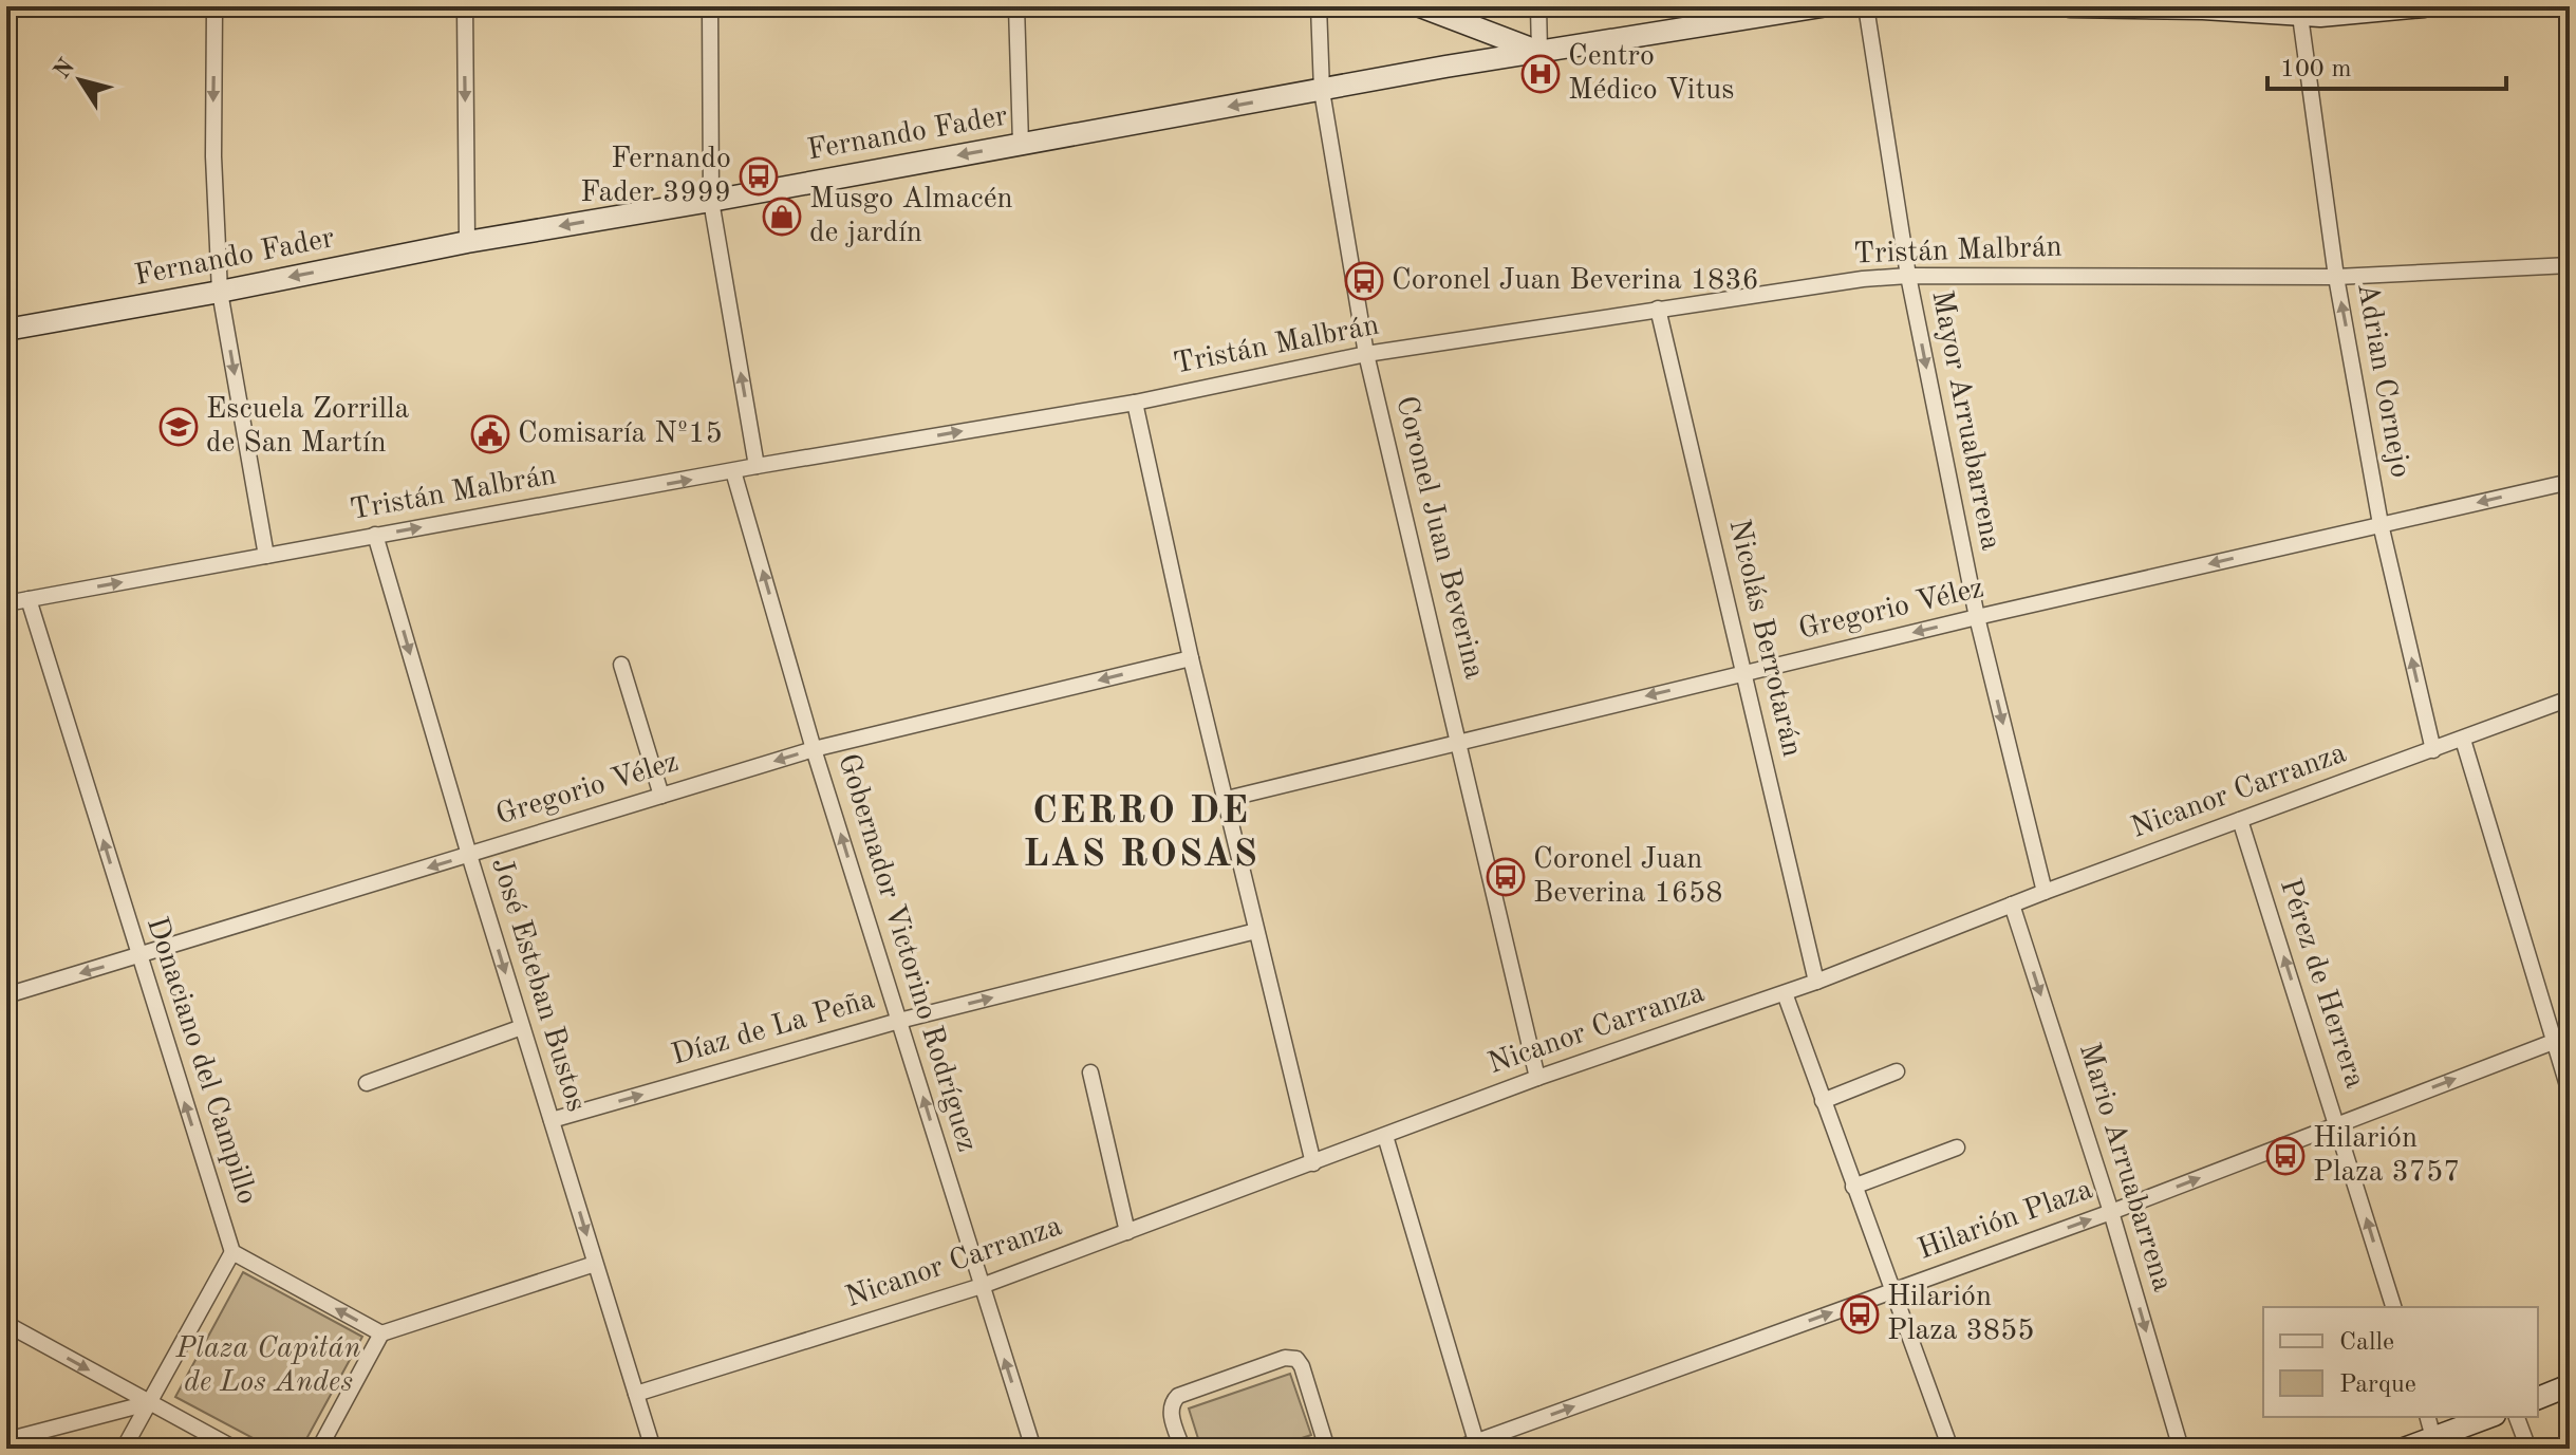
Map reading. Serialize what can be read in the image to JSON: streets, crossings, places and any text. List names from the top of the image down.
{
  "streets": {
    "main road": ["Fernando Fader"],
    "street": [
      "Tristán Malbrán",
      "Adrian Cornejo",
      "Mayor Arruabarrena",
      "Coronel Juan Beverina",
      "Gregorio Vélez",
      "Nicolás Berrotarán",
      "Nicanor Carranza",
      "Gobernador Victorino Rodríguez",
      "Pérez de Herrera",
      "José Esteban Bustos",
      "Díaz de La Peña",
      "Donaciano del Campillo",
      "Mario Arruabarrena",
      "Hilarión Plaza"
    ]
  },
  "crossings": [
    ["Fernando Fader", "Coronel Juan Beverina"],
    ["Tristán Malbrán", "Adrian Cornejo"],
    ["Tristán Malbrán", "Mayor Arruabarrena"],
    ["Tristán Malbrán", "Coronel Juan Beverina"],
    ["Tristán Malbrán", "Nicolás Berrotarán"],
    ["Tristán Malbrán", "Gobernador Victorino Rodríguez"],
    ["Tristán Malbrán", "José Esteban Bustos"],
    ["Tristán Malbrán", "Donaciano del Campillo"],
    ["Adrian Cornejo", "Gregorio Vélez"],
    ["Adrian Cornejo", "Nicanor Carranza"],
    ["Mayor Arruabarrena", "Gregorio Vélez"],
    ["Mayor Arruabarrena", "Nicanor Carranza"],
    ["Coronel Juan Beverina", "Gregorio Vélez"],
    ["Coronel Juan Beverina", "Nicanor Carranza"],
    ["Gregorio Vélez", "Nicolás Berrotarán"],
    ["Gregorio Vélez", "Gobernador Victorino Rodríguez"],
    ["Gregorio Vélez", "José Esteban Bustos"],
    ["Gregorio Vélez", "Donaciano del Campillo"],
    ["Nicolás Berrotarán", "Nicanor Carranza"],
    ["Nicanor Carranza", "Gobernador Victorino Rodríguez"],
    ["Nicanor Carranza", "Pérez de Herrera"],
    ["Nicanor Carranza", "José Esteban Bustos"],
    ["Nicanor Carranza", "Mario Arruabarrena"],
    ["Gobernador Victorino Rodríguez", "Díaz de La Peña"],
    ["Pérez de Herrera", "Hilarión Plaza"],
    ["José Esteban Bustos", "Díaz de La Peña"],
    ["Mario Arruabarrena", "Hilarión Plaza"]
  ],
  "one_way": [
    "Fernando Fader",
    "Tristán Malbrán",
    "Adrian Cornejo",
    "Mayor Arruabarrena",
    "Gregorio Vélez",
    "Gobernador Victorino Rodríguez",
    "Pérez de Herrera",
    "José Esteban Bustos",
    "Díaz de La Peña",
    "Donaciano del Campillo",
    "Mario Arruabarrena",
    "Hilarión Plaza"
  ],
  "districts": ["CERRO DE LAS ROSAS"],
  "parks": ["Plaza Capitán de Los Andes"],
  "places": {
    "hospital": ["Centro Médico Vitus"],
    "bus stop": [
      "Fernando Fader 3999",
      "Coronel Juan Beverina 1836",
      "Coronel Juan Beverina 1658",
      "Hilarión Plaza 3757",
      "Hilarión Plaza 3855"
    ],
    "shop": ["Musgo Almacén de jardín"],
    "school or university": ["Escuela Zorrilla de San Martín"],
    "public building": ["Comisaría Nº15"]
  },
  "legend": ["Calle", "Parque"],
  "scale_bar": "100 m",
  "north": "top left"
}
